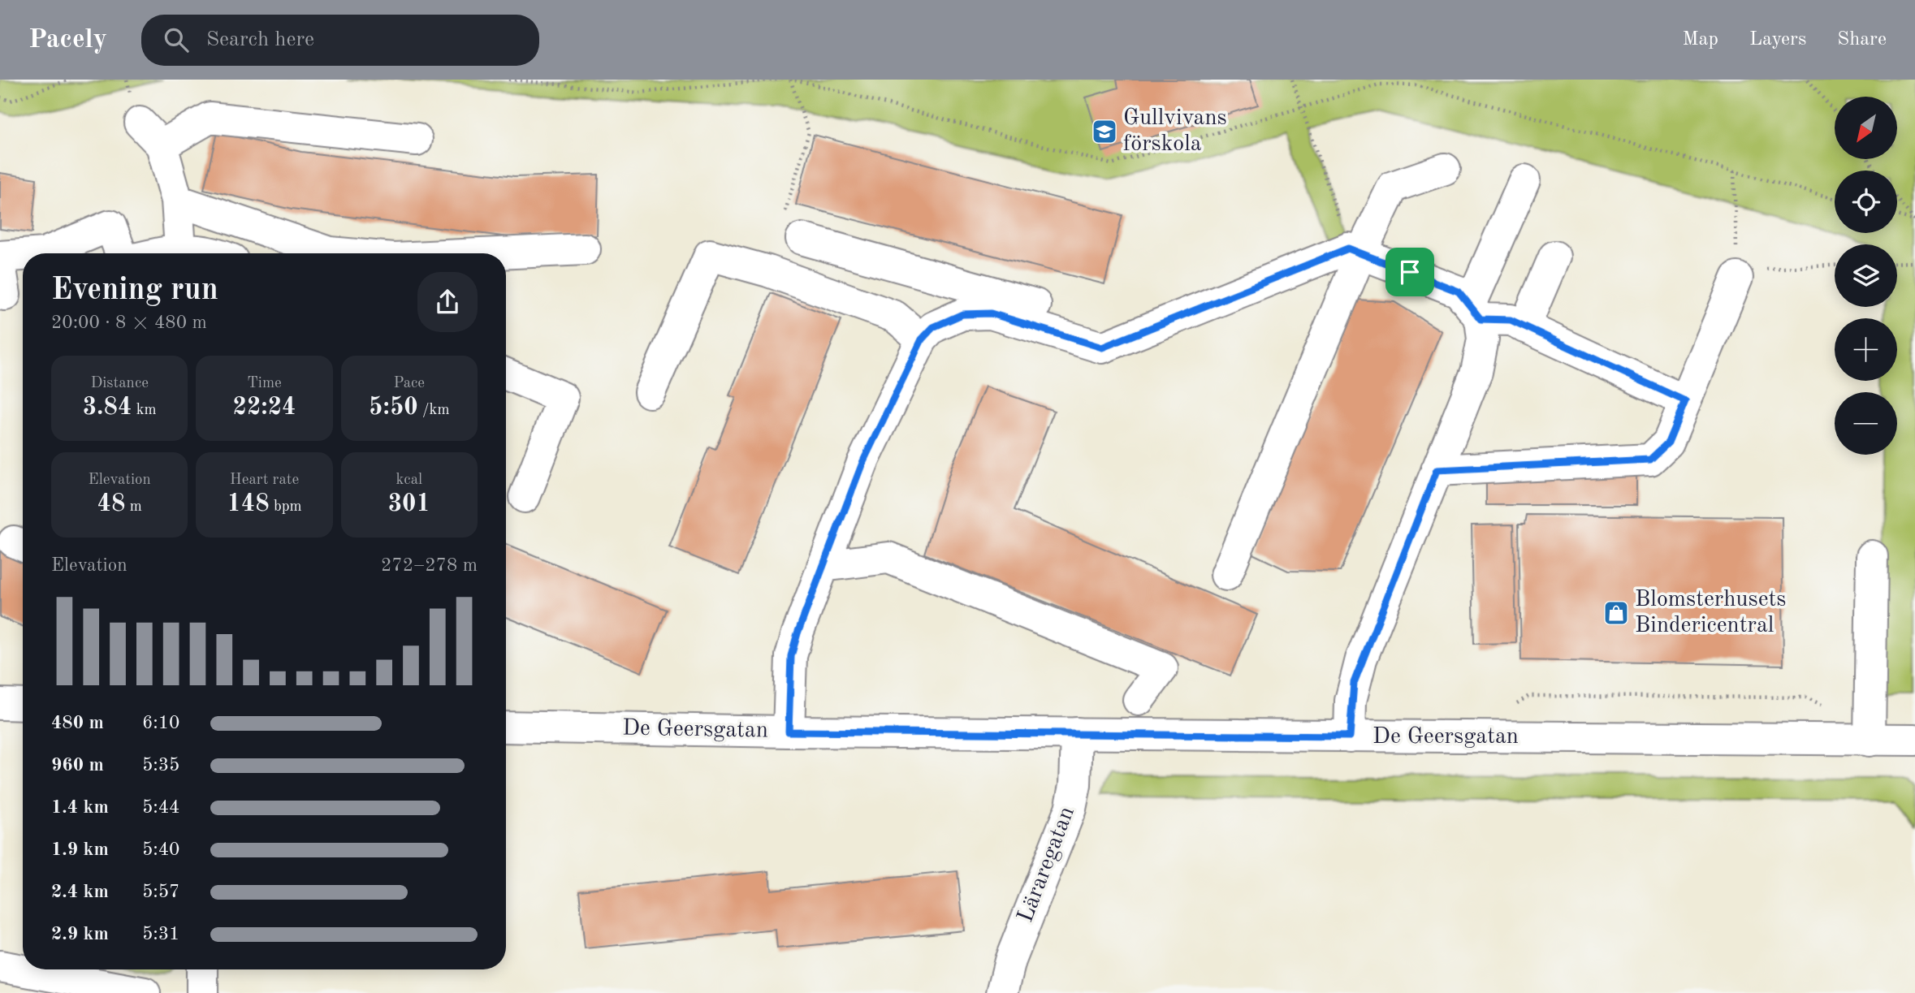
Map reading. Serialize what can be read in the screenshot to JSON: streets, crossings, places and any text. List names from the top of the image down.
{
  "streets": {
    "street": ["De Geersgatan", "Läraregatan"]
  },
  "crossings": [
    ["De Geersgatan", "Läraregatan"]
  ],
  "places": {
    "school or university": ["Gullvivans förskola"],
    "shop": ["Blomsterhusets Bindericentral"]
  },
  "north": "bottom left",
  "page": {
    "header": "Pacely",
    "search": "Search here",
    "nav": ["Map", "Layers", "Share"],
    "map_buttons": ["+", "−"],
    "heading": ["Evening run", "20:00 · 8 × 480 m"],
    "stats": [
      ["Distance", "3.84 km"],
      ["Time", "22:24"],
      ["Pace", "5:50 /km"],
      ["Elevation", "48 m"],
      ["Heart rate", "148 bpm"],
      ["kcal", "301"]
    ],
    "chart": ["Elevation", "272–278 m"],
    "list": [
      {
        "name": "480 m",
        "note": "6:10"
      },
      {
        "name": "960 m",
        "note": "5:35"
      },
      {
        "name": "1.4 km",
        "note": "5:44"
      },
      {
        "name": "1.9 km",
        "note": "5:40"
      },
      {
        "name": "2.4 km",
        "note": "5:57"
      },
      {
        "name": "2.9 km",
        "note": "5:31"
      }
    ]
  }
}
